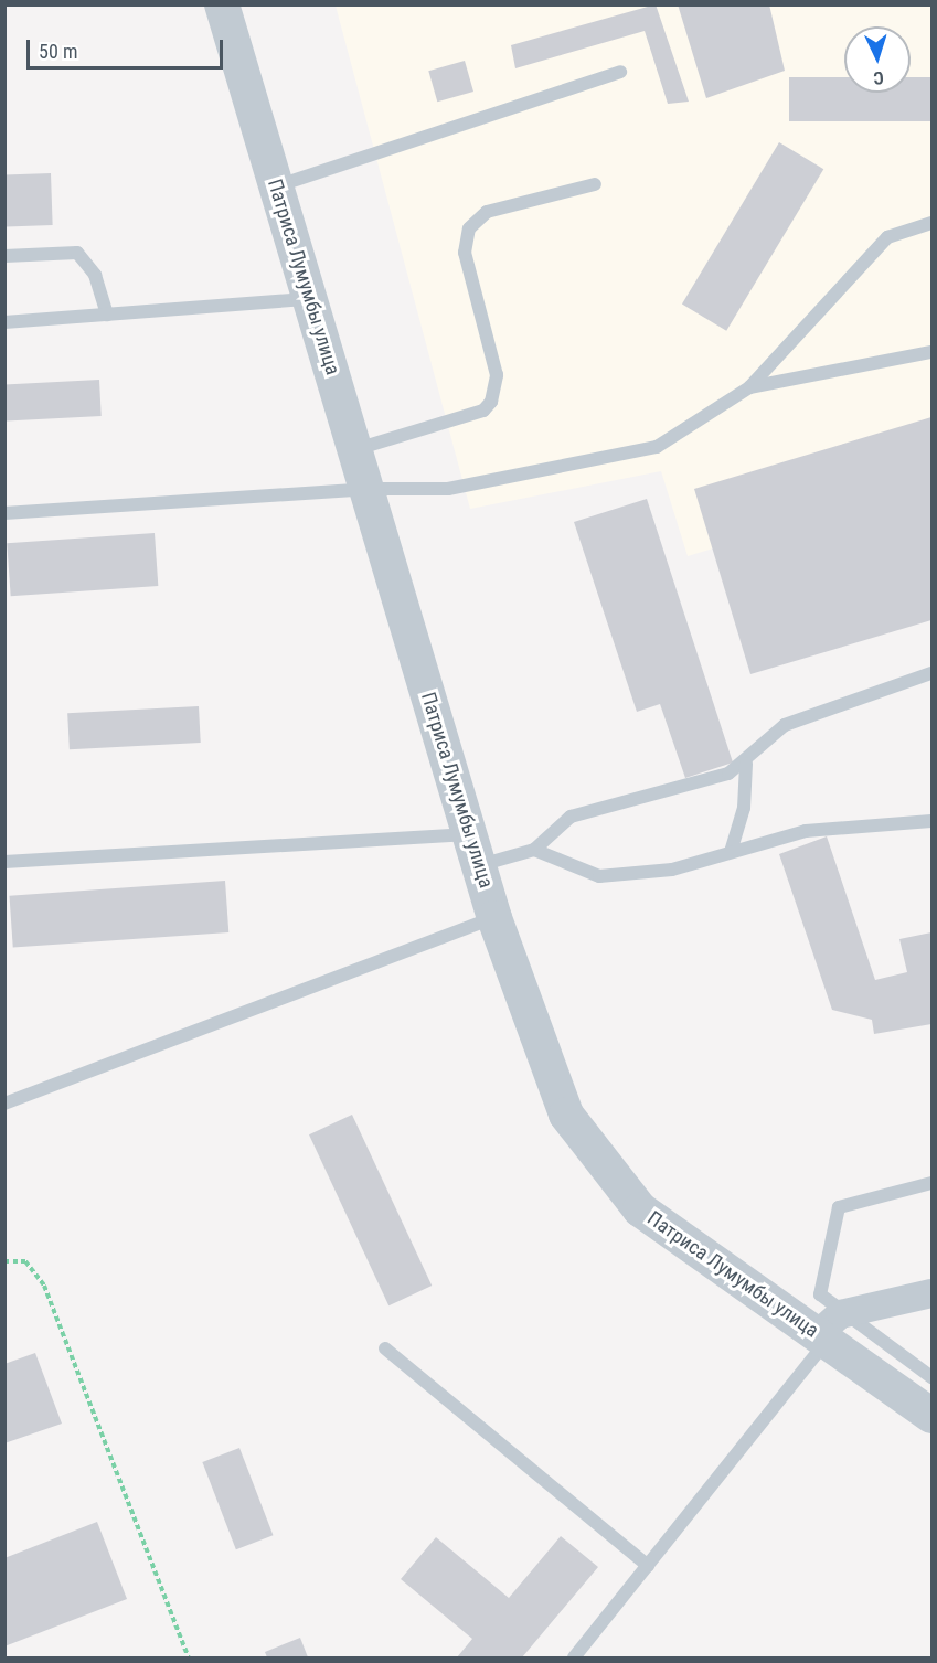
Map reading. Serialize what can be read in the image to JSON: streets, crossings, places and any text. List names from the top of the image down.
{
  "streets": {
    "street": ["Патриса Лумумбы улица"]
  },
  "scale_bar": "50 m",
  "north": "bottom"
}
